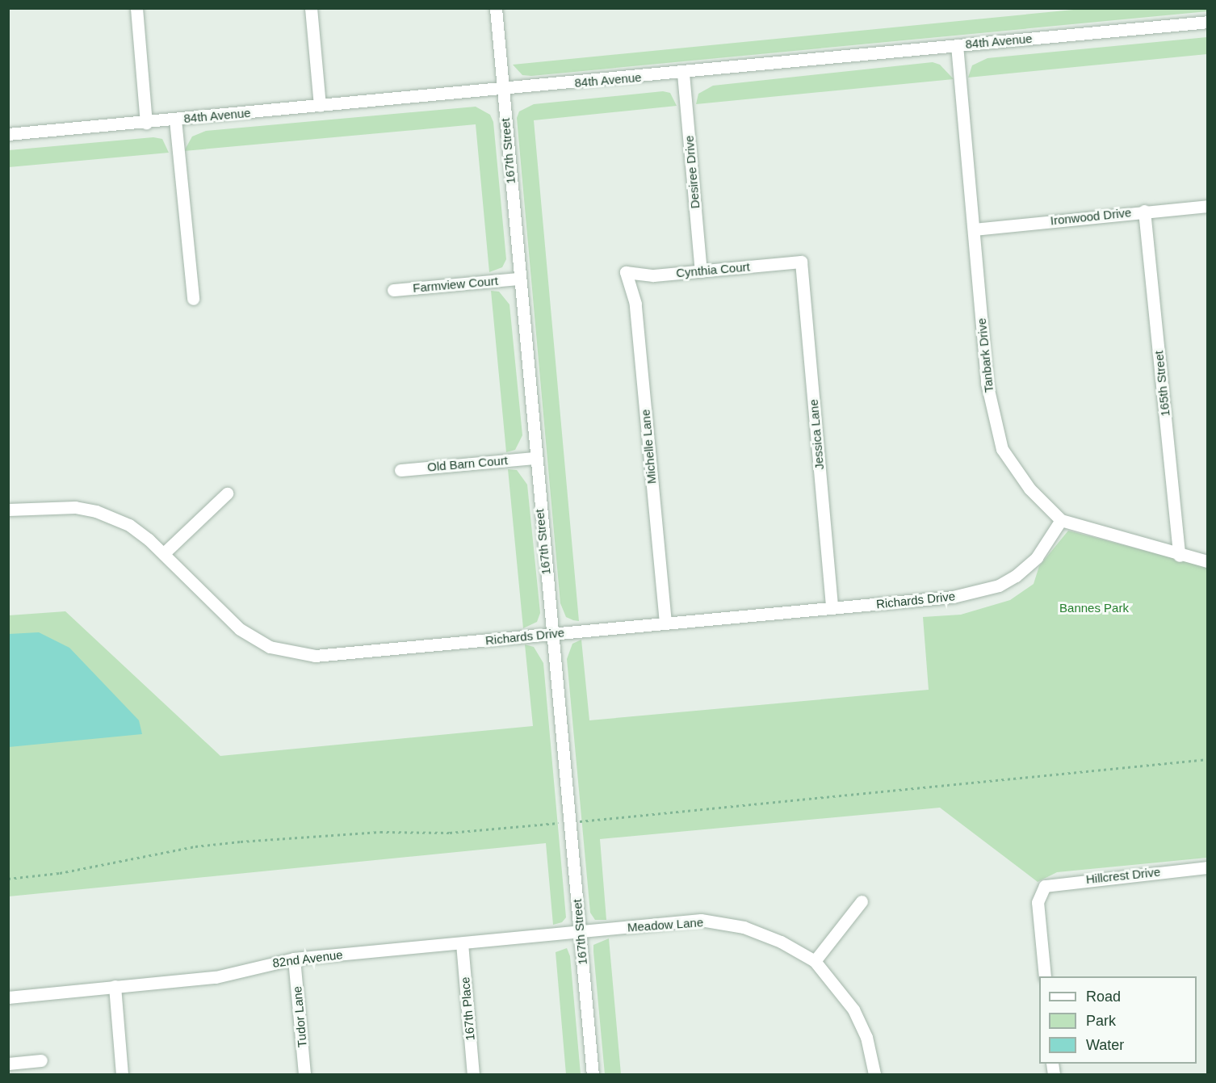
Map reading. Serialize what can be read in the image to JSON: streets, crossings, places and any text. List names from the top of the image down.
{
  "streets": {
    "street": [
      "84th Avenue",
      "167th Street",
      "Desiree Drive",
      "Ironwood Drive",
      "Cynthia Court",
      "Farmview Court",
      "Tanbark Drive",
      "165th Street",
      "Jessica Lane",
      "Michelle Lane",
      "Old Barn Court",
      "Richards Drive",
      "Hillcrest Drive",
      "Meadow Lane",
      "82nd Avenue",
      "167th Place",
      "Tudor Lane"
    ]
  },
  "crossings": [
    ["84th Avenue", "167th Street"],
    ["84th Avenue", "Desiree Drive"],
    ["84th Avenue", "Tanbark Drive"],
    ["167th Street", "Farmview Court"],
    ["167th Street", "Old Barn Court"],
    ["167th Street", "Richards Drive"],
    ["167th Street", "Meadow Lane"],
    ["167th Street", "82nd Avenue"],
    ["Desiree Drive", "Cynthia Court"],
    ["Ironwood Drive", "Tanbark Drive"],
    ["Ironwood Drive", "165th Street"],
    ["Cynthia Court", "Jessica Lane"],
    ["Cynthia Court", "Michelle Lane"],
    ["Tanbark Drive", "165th Street"],
    ["Tanbark Drive", "Richards Drive"],
    ["Jessica Lane", "Richards Drive"],
    ["Michelle Lane", "Richards Drive"],
    ["Meadow Lane", "82nd Avenue"],
    ["82nd Avenue", "167th Place"],
    ["82nd Avenue", "Tudor Lane"]
  ],
  "parks": ["Bannes Park"],
  "legend": ["Road", "Park", "Water"]
}
